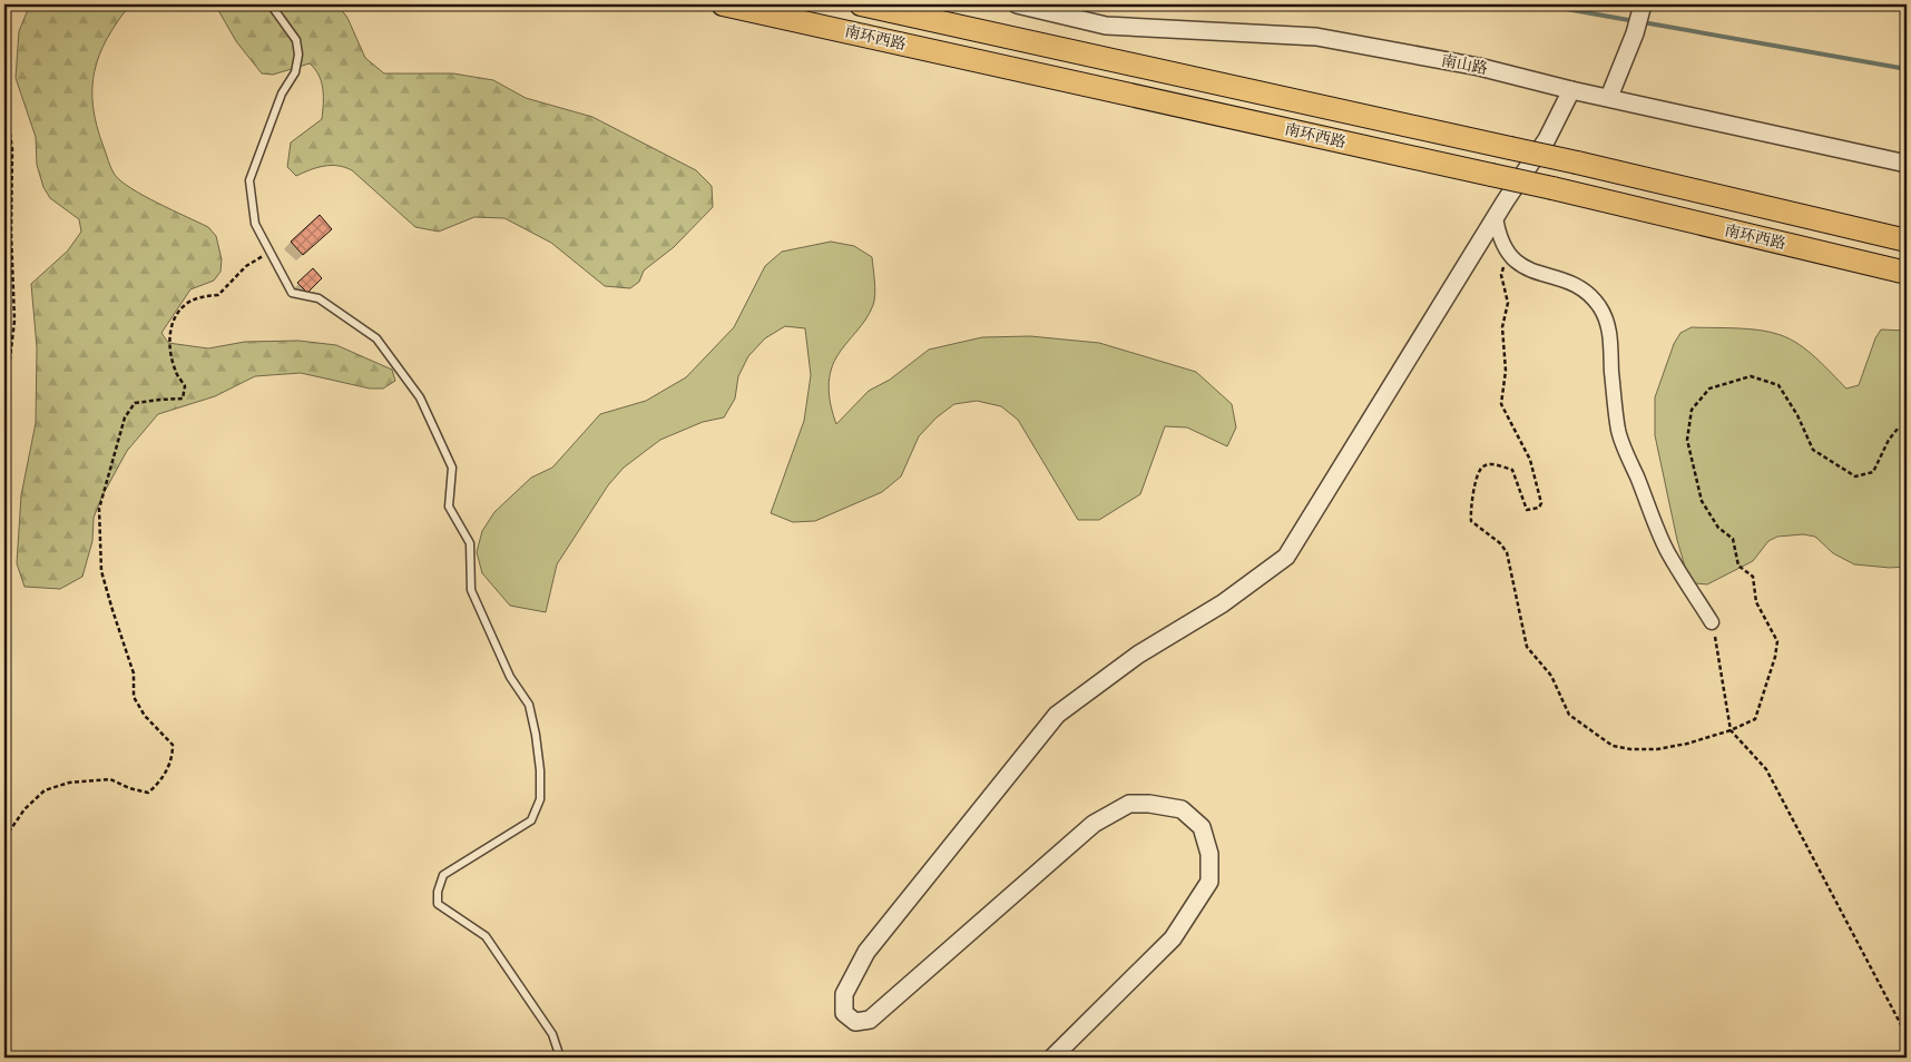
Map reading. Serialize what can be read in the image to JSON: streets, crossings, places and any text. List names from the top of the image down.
{
  "streets": {
    "highway": ["南环西路"],
    "street": ["南山路"]
  }
}
